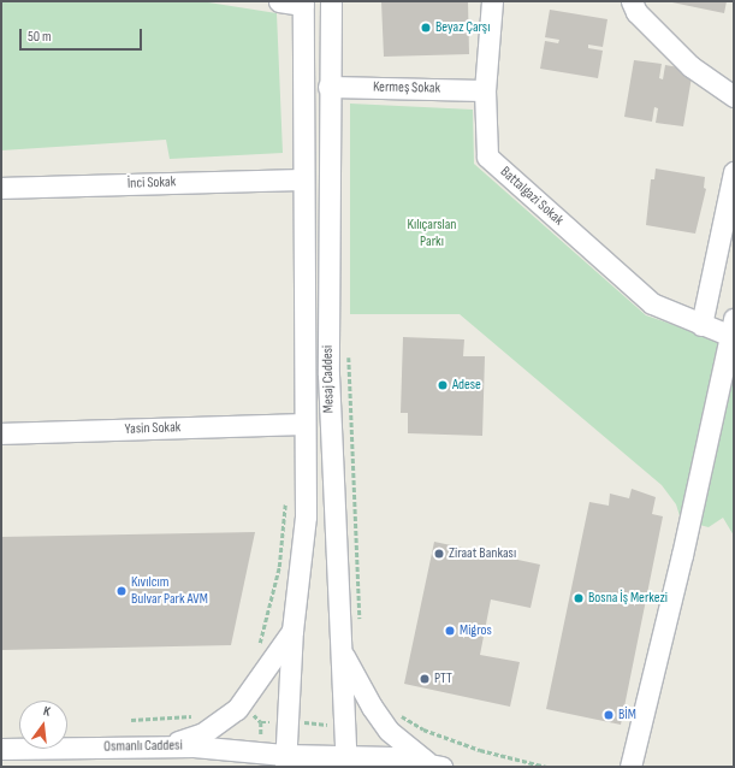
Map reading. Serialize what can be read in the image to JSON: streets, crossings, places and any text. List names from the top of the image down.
{
  "streets": {
    "street": [
      "Kermeş Sokak",
      "İnci Sokak",
      "Battalgazi Sokak",
      "Mesaj Caddesi",
      "Yasin Sokak",
      "Osmanlı Caddesi"
    ]
  },
  "crossings": [
    ["Kermeş Sokak", "Battalgazi Sokak"],
    ["Kermeş Sokak", "Mesaj Caddesi"],
    ["İnci Sokak", "Mesaj Caddesi"],
    ["Mesaj Caddesi", "Yasin Sokak"],
    ["Mesaj Caddesi", "Osmanlı Caddesi"]
  ],
  "parks": ["Kılıçarslan Parkı"],
  "places": [
    "Beyaz Çarşı",
    "Adese",
    "Ziraat Bankası",
    "Kıvılcım Bulvar Park AVM",
    "Bosna İş Merkezi",
    "Migros",
    "PTT",
    "BİM"
  ],
  "scale_bar": "50 m",
  "north": "top"
}
